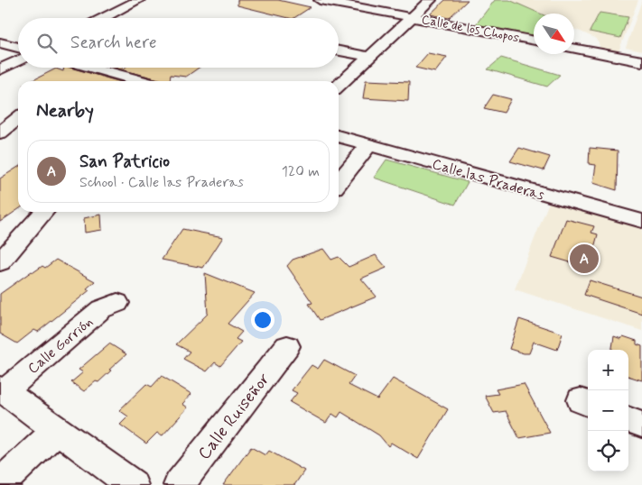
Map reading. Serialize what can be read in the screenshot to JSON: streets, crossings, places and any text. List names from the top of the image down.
{
  "streets": {
    "street": [
      "Calle de los Chopos",
      "Calle las Praderas",
      "Calle Gorrión",
      "Calle Ruiseñor"
    ]
  },
  "north": "bottom right",
  "page": {
    "search": "Search here",
    "heading": "Nearby",
    "list": [
      {
        "mark": "A",
        "name": "San Patricio",
        "note": "School · Calle las Praderas",
        "value": "120 m"
      }
    ],
    "pins": "A",
    "map_buttons": ["+", "−"]
  }
}
